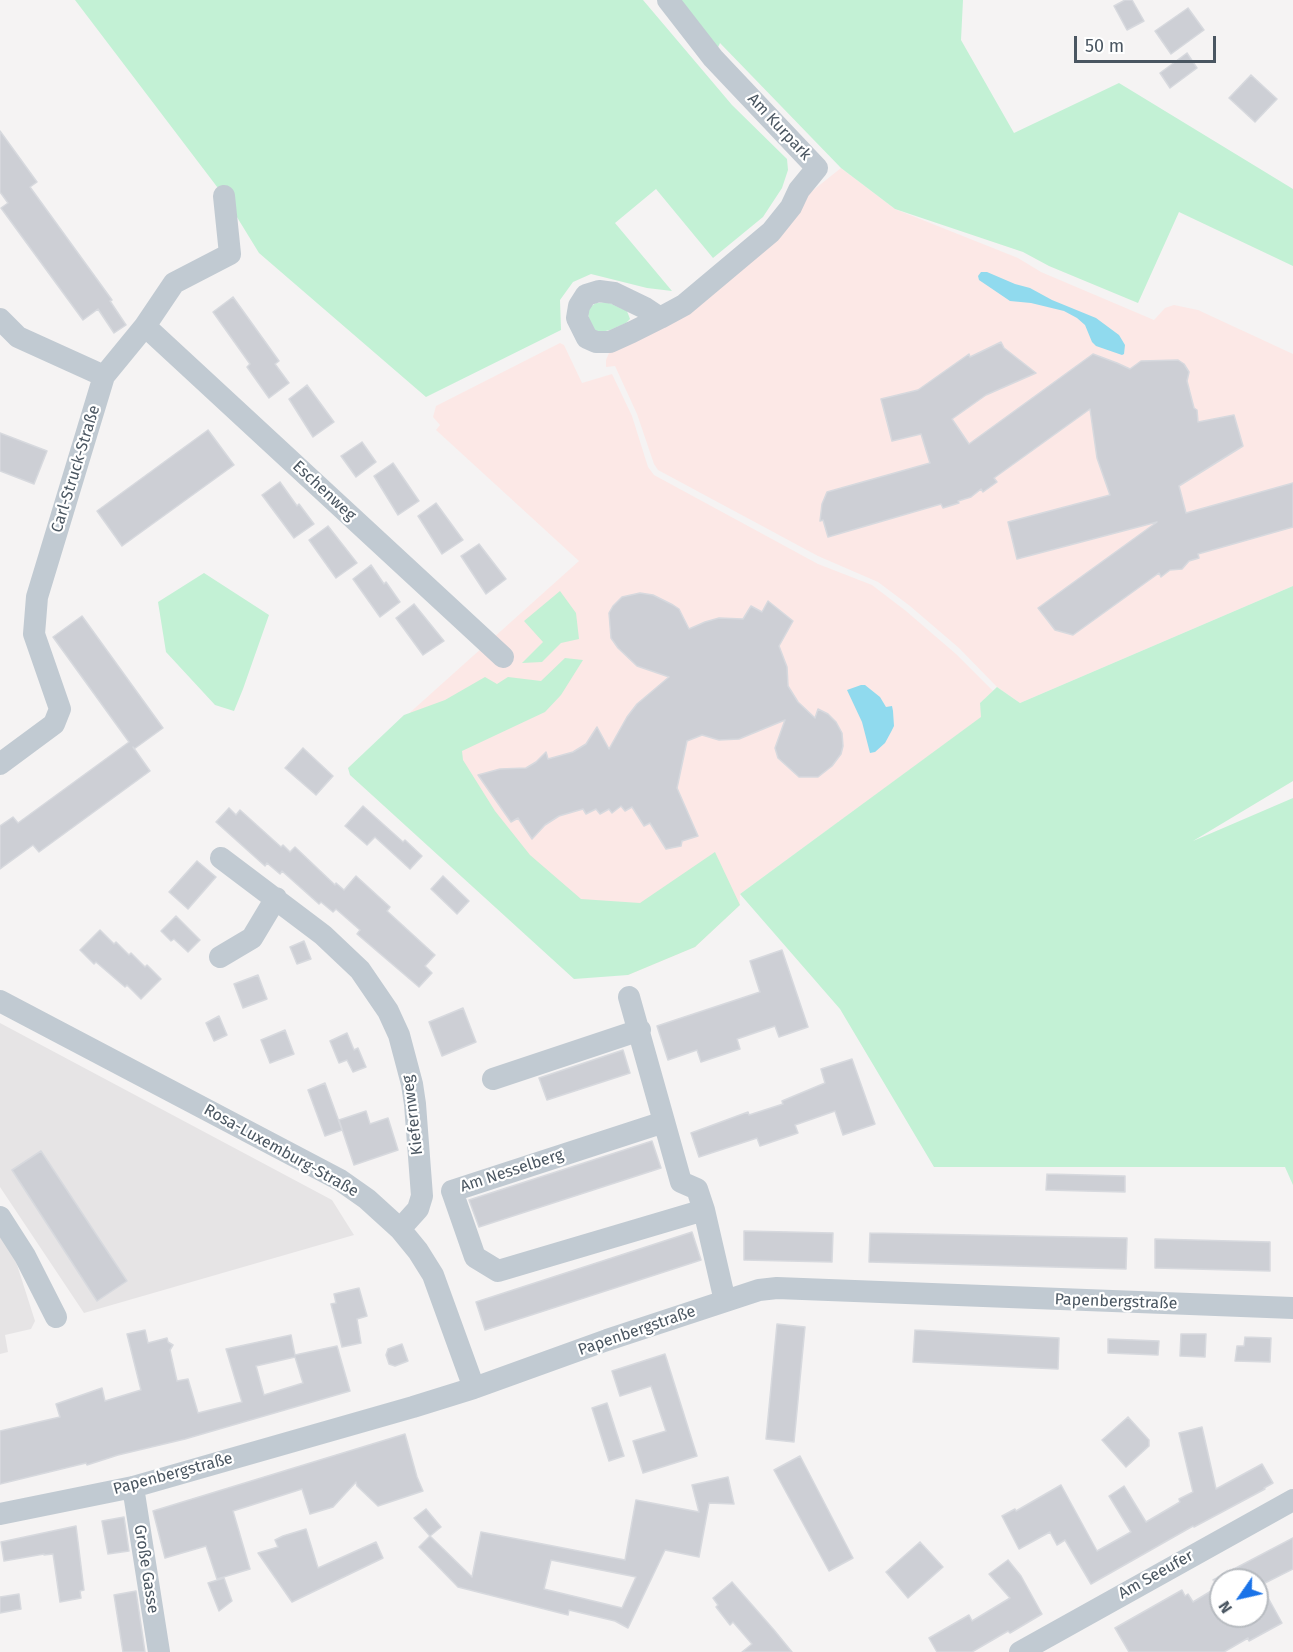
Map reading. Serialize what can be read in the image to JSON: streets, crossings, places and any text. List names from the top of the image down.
{
  "streets": {
    "street": [
      "Am Kurpark",
      "Carl-Struck-Straße",
      "Eschenweg",
      "Kiefernweg",
      "Rosa-Luxemburg-Straße",
      "Am Nesselberg",
      "Papenbergstraße",
      "Große Gasse",
      "Am Seeufer"
    ]
  },
  "crossings": [
    ["Carl-Struck-Straße", "Eschenweg"],
    ["Kiefernweg", "Rosa-Luxemburg-Straße"],
    ["Rosa-Luxemburg-Straße", "Papenbergstraße"],
    ["Papenbergstraße", "Große Gasse"]
  ],
  "scale_bar": "50 m",
  "north": "bottom left"
}
